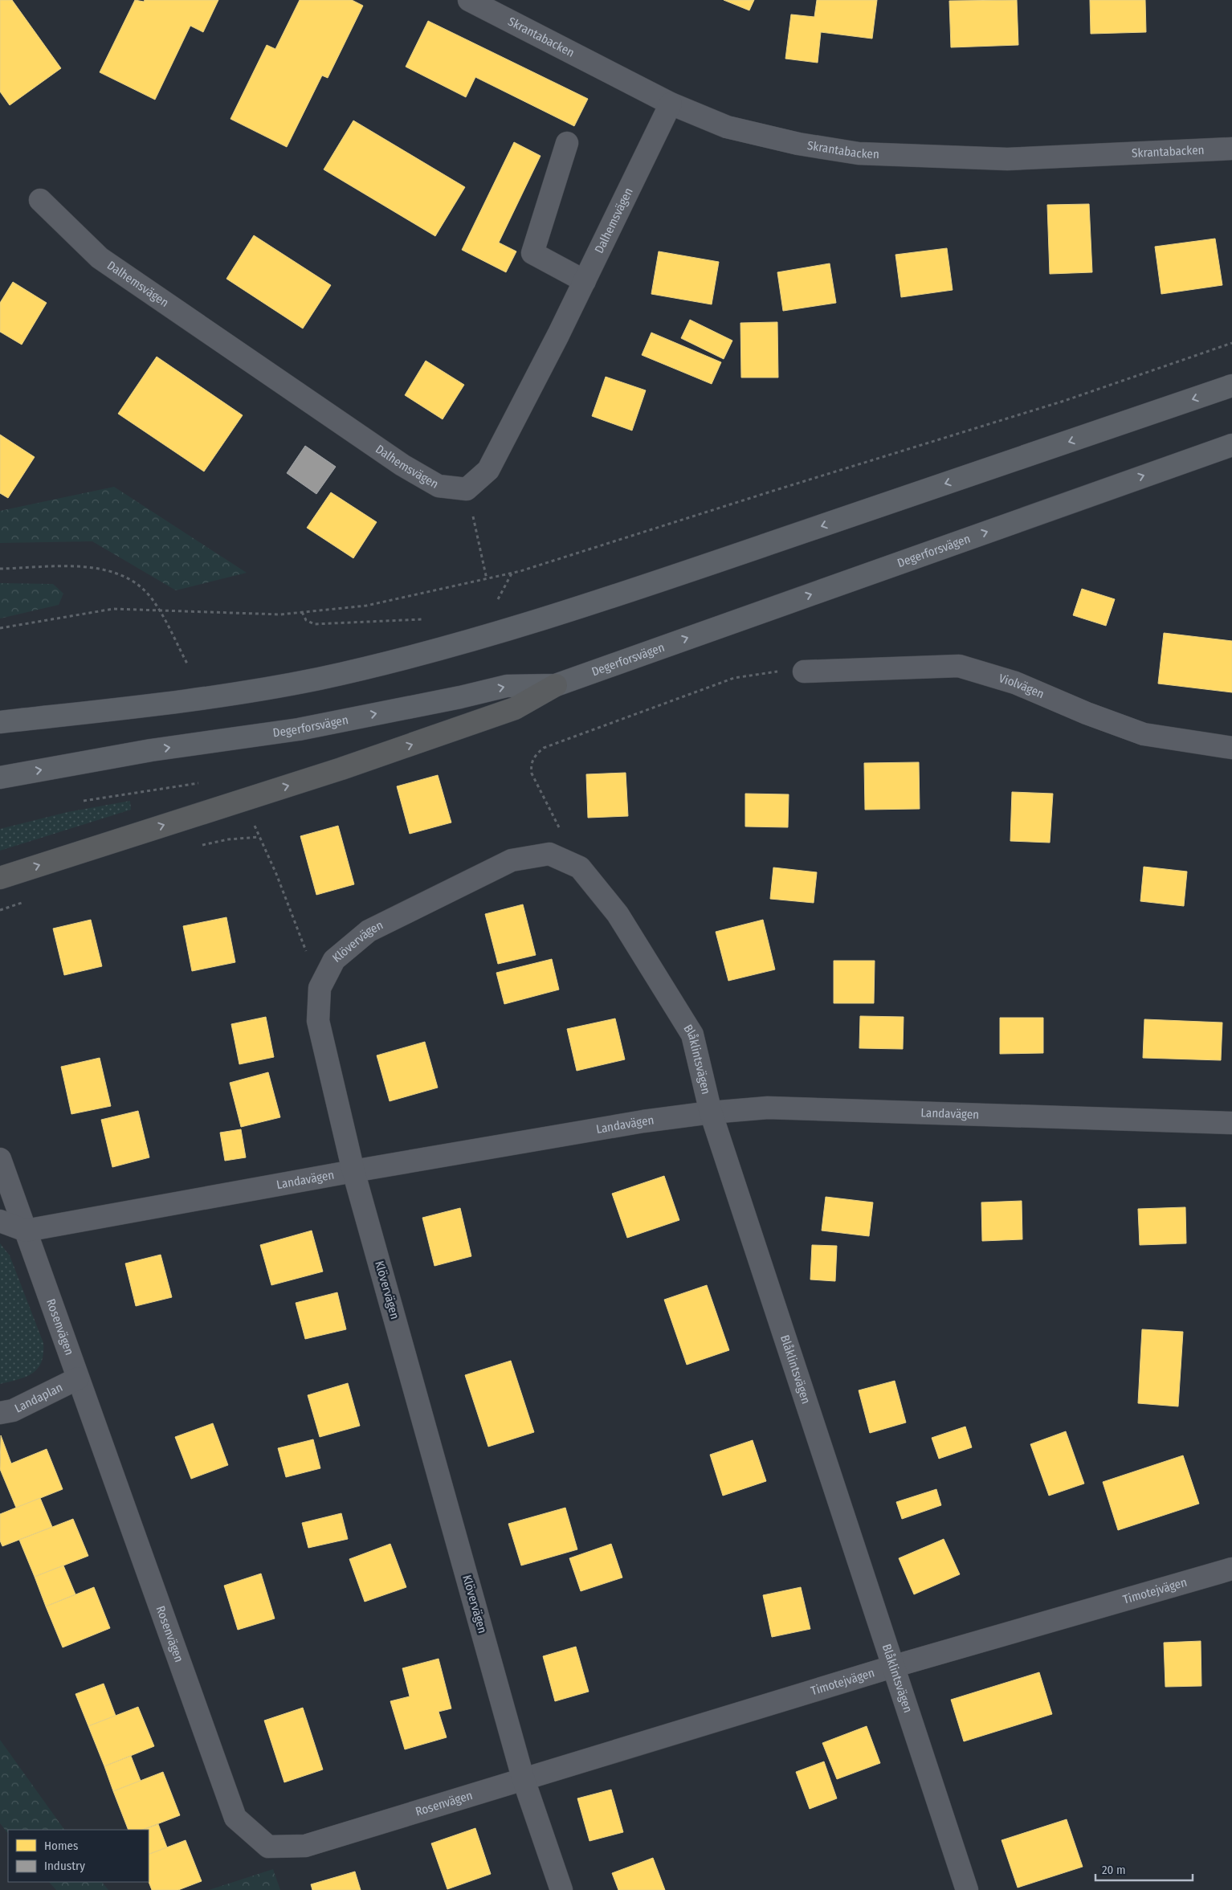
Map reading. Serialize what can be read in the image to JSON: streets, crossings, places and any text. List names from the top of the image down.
{
  "streets": {
    "main road": ["Degerforsvägen"],
    "street": [
      "Skrantabacken",
      "Dalhemsvägen",
      "Violvägen",
      "Klövervägen",
      "Blåklintsvägen",
      "Landavägen",
      "Rosenvägen",
      "Landaplan",
      "Timotejvägen"
    ]
  },
  "crossings": [
    ["Skrantabacken", "Dalhemsvägen"],
    ["Klövervägen", "Blåklintsvägen"],
    ["Klövervägen", "Landavägen"],
    ["Klövervägen", "Rosenvägen"],
    ["Klövervägen", "Timotejvägen"],
    ["Blåklintsvägen", "Landavägen"],
    ["Blåklintsvägen", "Timotejvägen"],
    ["Landavägen", "Rosenvägen"],
    ["Rosenvägen", "Landaplan"],
    ["Rosenvägen", "Timotejvägen"]
  ],
  "legend": ["Homes", "Industry"],
  "scale_bar": "20 m"
}
